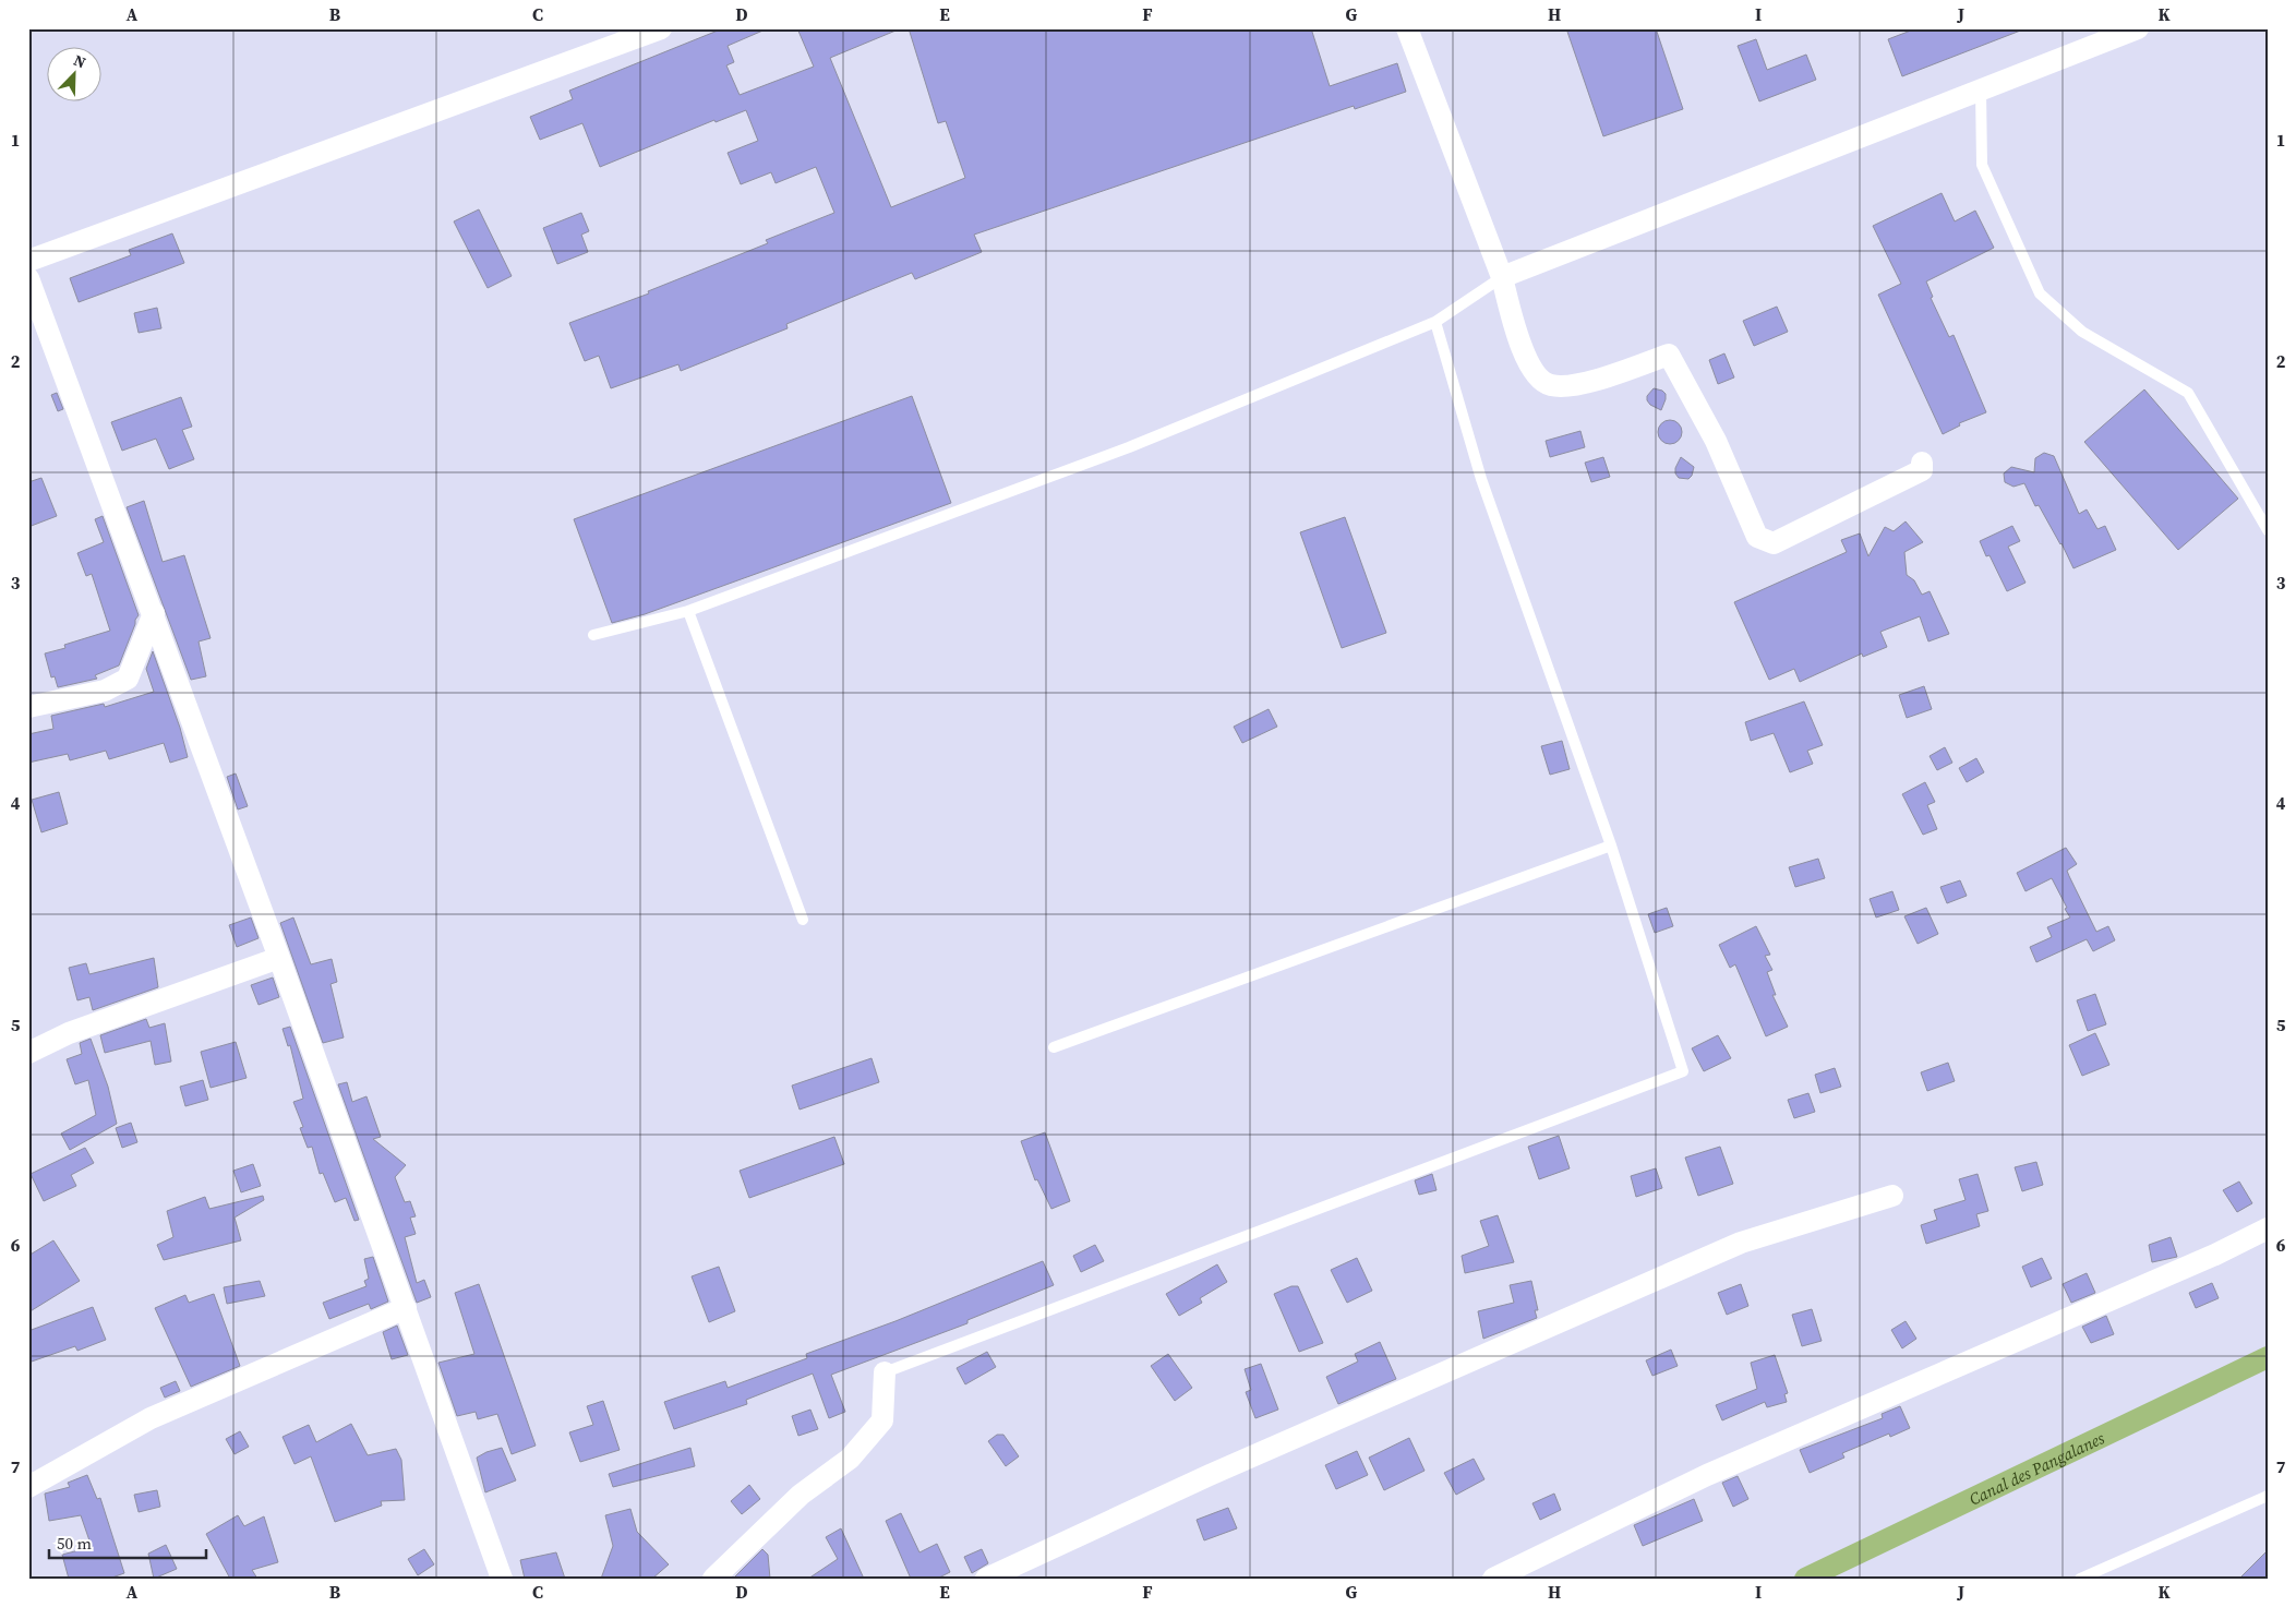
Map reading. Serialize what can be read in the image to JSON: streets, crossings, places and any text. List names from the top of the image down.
{
  "water": ["Canal des Pangalanes"],
  "scale_bar": "50 m",
  "north": "top right",
  "grid": {
    "columns": [
      "A",
      "B",
      "C",
      "D",
      "E",
      "F",
      "G",
      "H",
      "I",
      "J",
      "K"
    ],
    "rows": [
      "1",
      "2",
      "3",
      "4",
      "5",
      "6",
      "7"
    ]
  }
}
